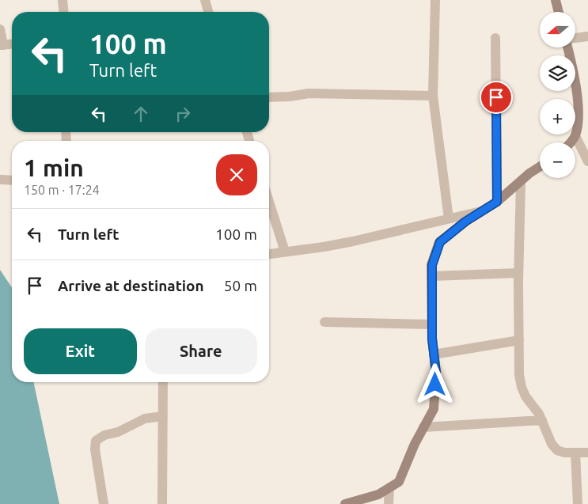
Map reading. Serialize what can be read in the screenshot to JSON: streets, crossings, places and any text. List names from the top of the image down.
{
  "north": "left",
  "page": {
    "map_buttons": ["+", "−"],
    "turn": ["100 m", "Turn left"],
    "heading": ["1 min", "150 m · 17:24"],
    "list": [
      {
        "name": "Turn left",
        "value": "100 m"
      },
      {
        "name": "Arrive at destination",
        "value": "50 m"
      }
    ],
    "buttons": ["Exit", "Share"]
  }
}
